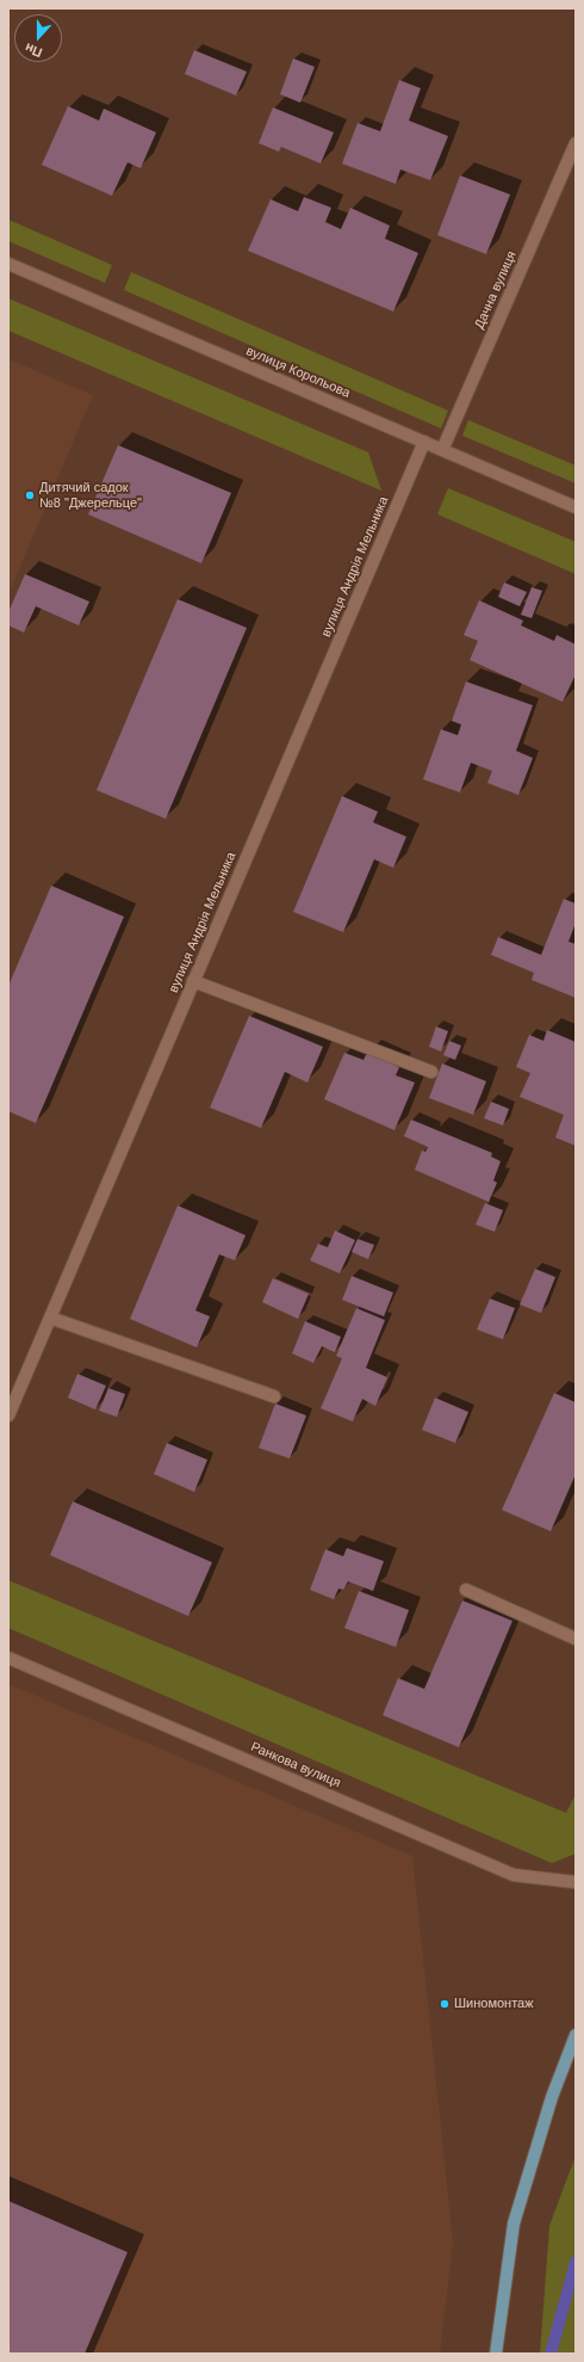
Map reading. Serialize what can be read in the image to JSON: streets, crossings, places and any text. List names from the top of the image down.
{
  "streets": {
    "street": [
      "Дачна вулиця",
      "вулиця Корольова",
      "вулиця Андрія Мельника",
      "Ранкова вулиця"
    ]
  },
  "crossings": [
    ["Дачна вулиця", "вулиця Корольова"],
    ["вулиця Корольова", "вулиця Андрія Мельника"]
  ],
  "places": ["Дитячий садок №8 \"Джерельце\"", "Шиномонтаж"],
  "north": "bottom"
}
